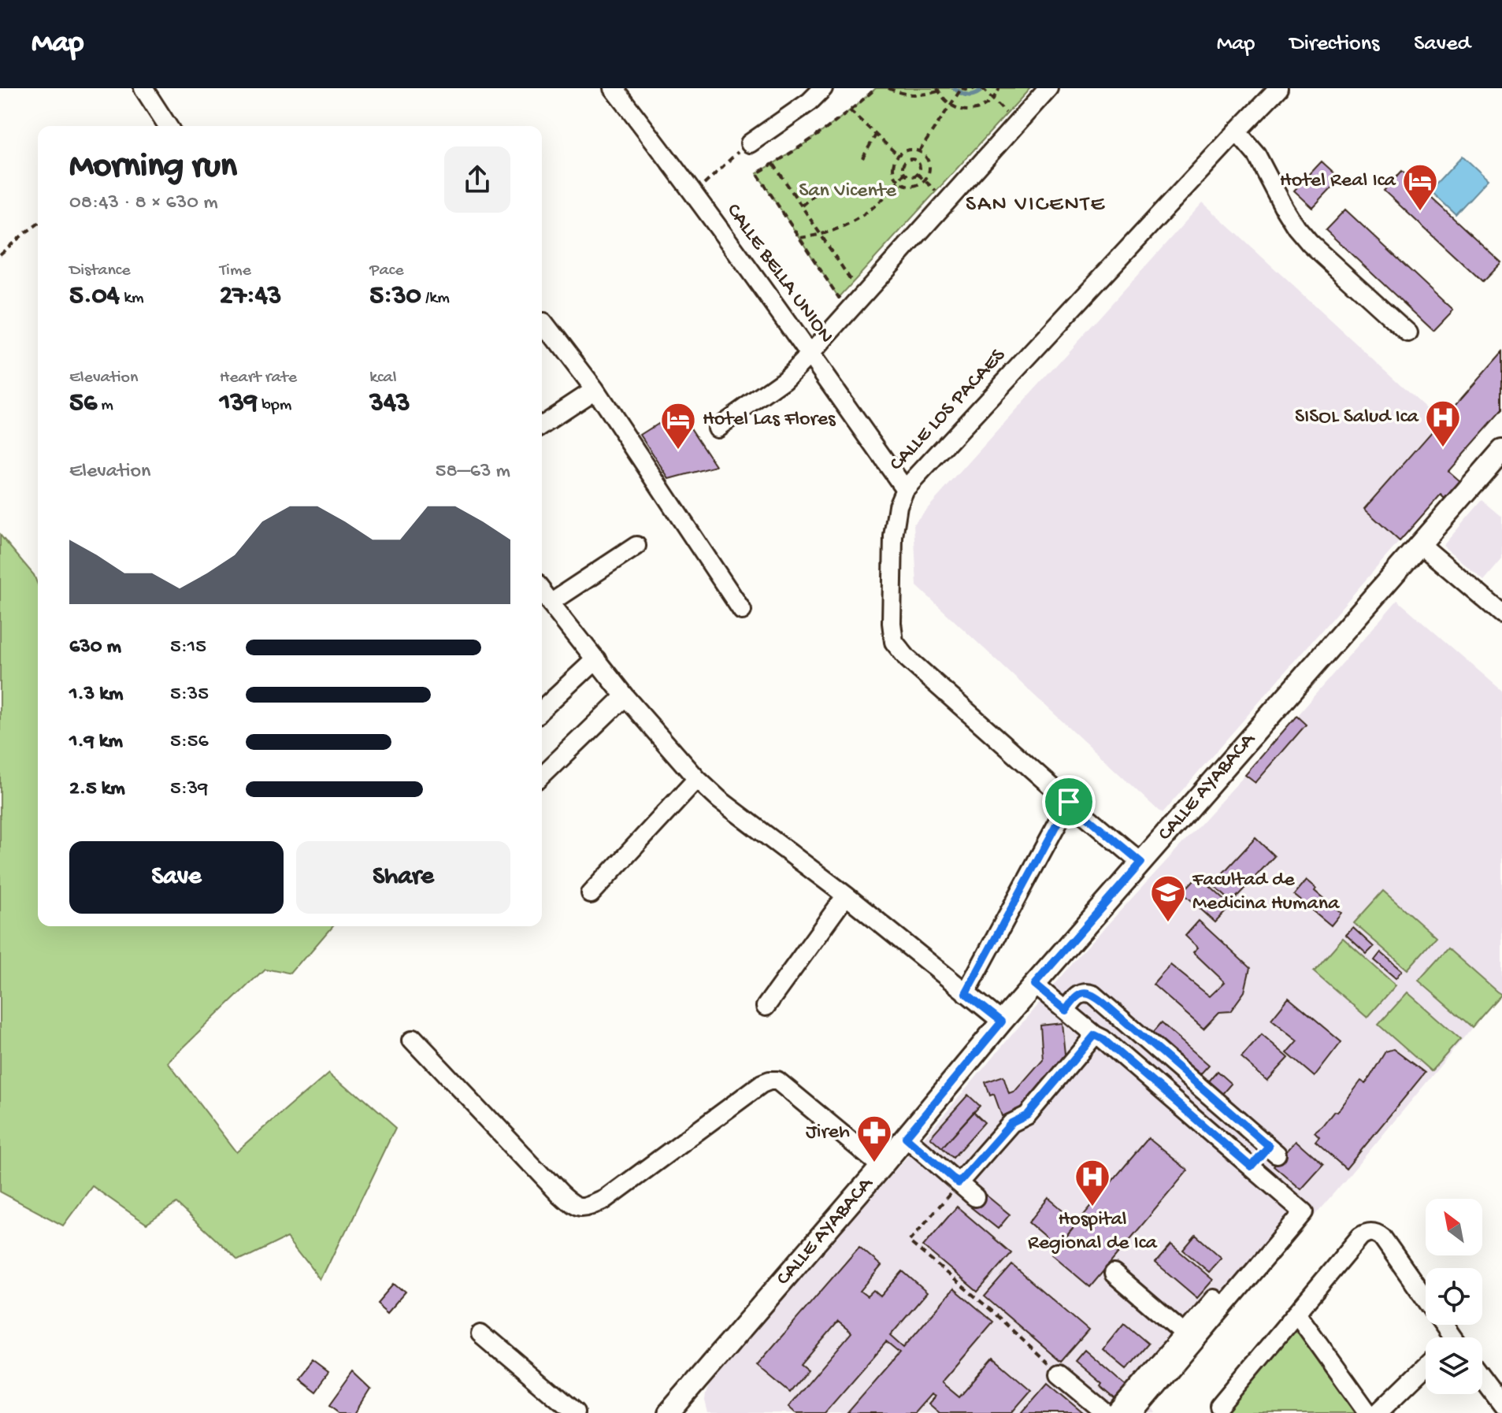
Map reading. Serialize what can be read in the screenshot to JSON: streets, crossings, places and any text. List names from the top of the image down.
{
  "streets": {
    "main road": ["CALLE AYABACA"],
    "street": ["CALLE BELLA UNION", "CALLE LOS PACAES"]
  },
  "crossings": [
    ["CALLE BELLA UNION", "CALLE LOS PACAES"],
    ["CALLE LOS PACAES", "CALLE AYABACA"]
  ],
  "districts": ["SAN VICENTE"],
  "parks": ["San Vicente"],
  "places": {
    "hotel": ["Hotel Real Ica", "Hotel Las Flores"],
    "hospital": ["SISOL Salud Ica", "Hospital Regional de Ica"],
    "school or university": ["Facultad de Medicina Humana"],
    "pharmacy": ["Jireh"]
  },
  "north": "top left",
  "page": {
    "header": "Map",
    "nav": ["Map", "Directions", "Saved"],
    "heading": ["Morning run", "08:43 · 8 × 630 m"],
    "stats": [
      ["Distance", "5.04 km"],
      ["Time", "27:43"],
      ["Pace", "5:30 /km"],
      ["Elevation", "56 m"],
      ["Heart rate", "139 bpm"],
      ["kcal", "343"]
    ],
    "chart": ["Elevation", "58–63 m"],
    "list": [
      {
        "name": "630 m",
        "note": "5:15"
      },
      {
        "name": "1.3 km",
        "note": "5:35"
      },
      {
        "name": "1.9 km",
        "note": "5:56"
      },
      {
        "name": "2.5 km",
        "note": "5:39"
      }
    ],
    "buttons": ["Save", "Share"]
  }
}
